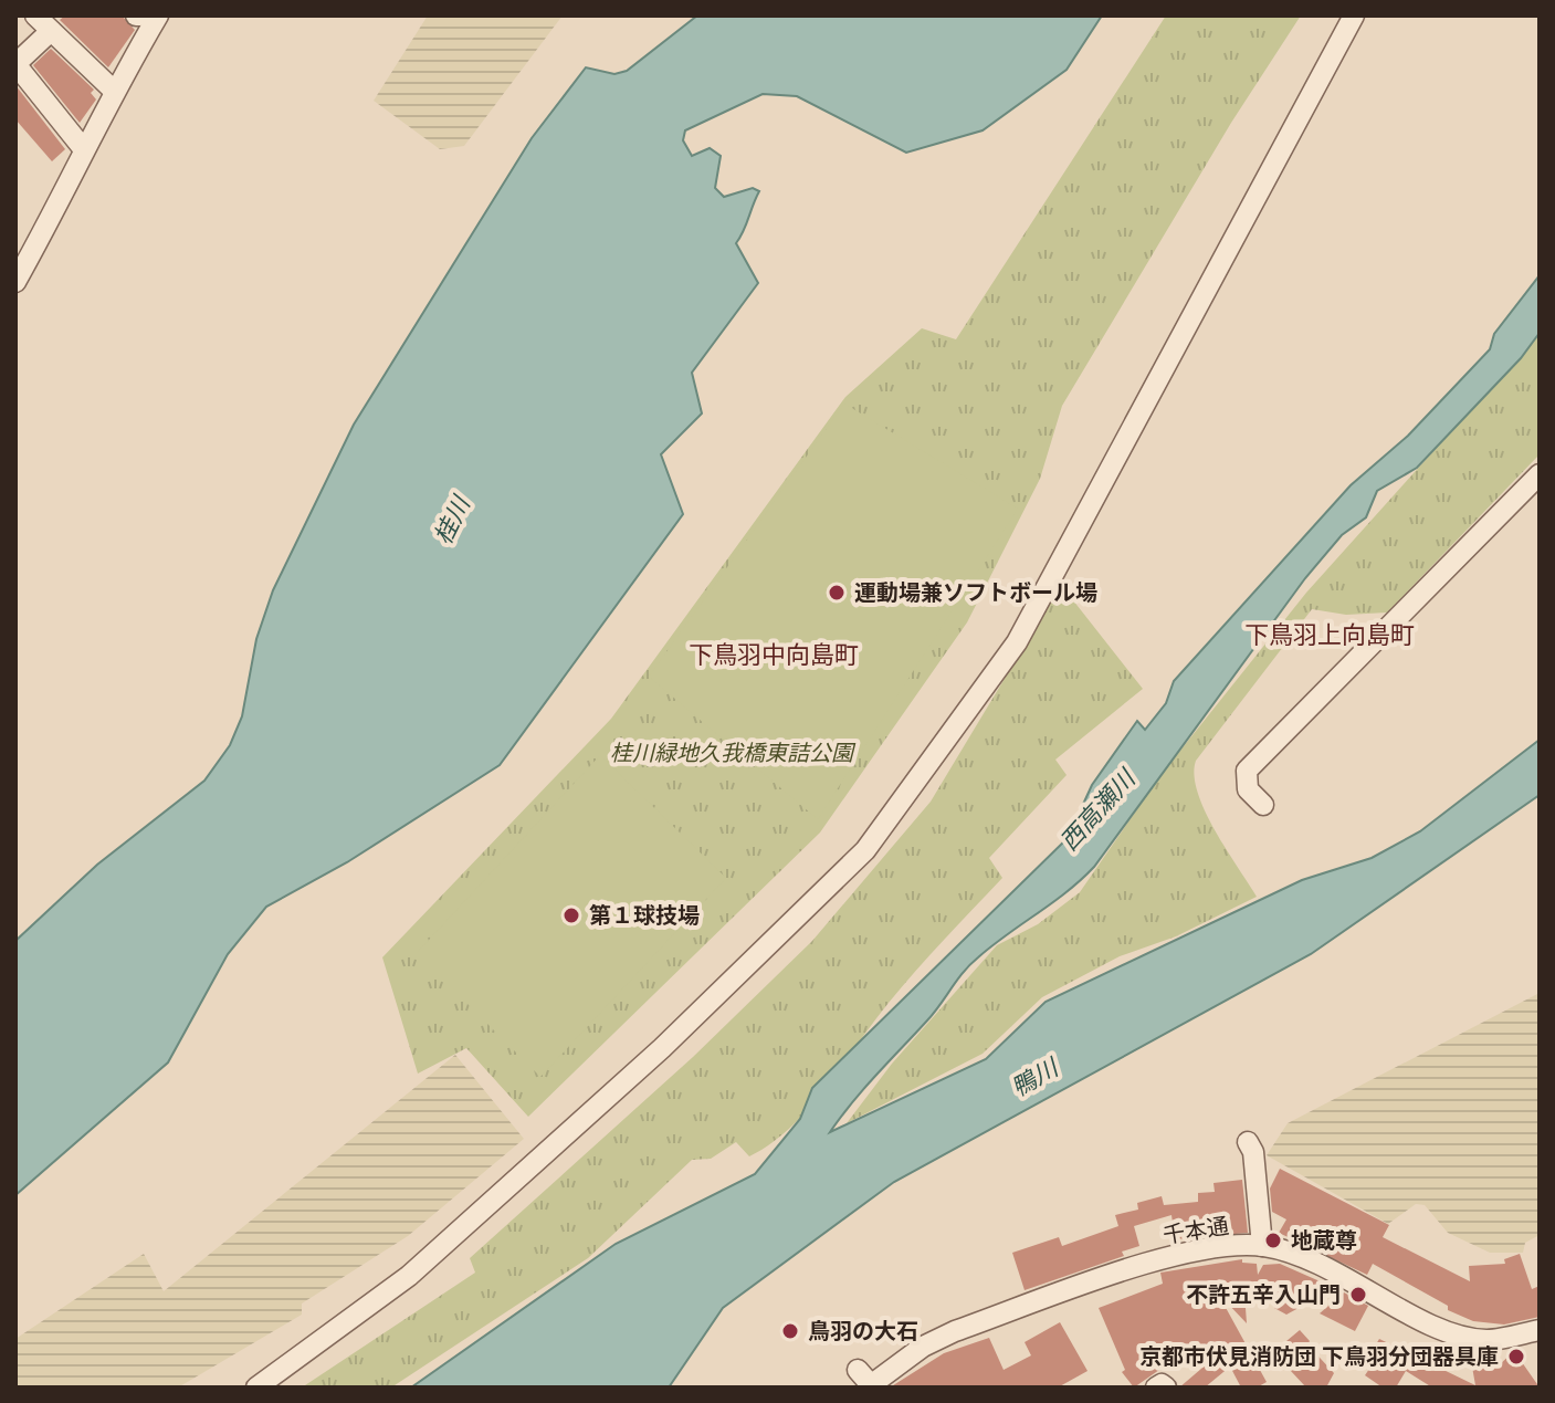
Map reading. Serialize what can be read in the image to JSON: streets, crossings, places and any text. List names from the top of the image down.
{
  "streets": {
    "street": ["千本通"]
  },
  "districts": ["下鳥羽上向島町", "下鳥羽中向島町"],
  "water": ["桂川", "西高瀬川", "鴨川"],
  "parks": ["桂川緑地久我橋東詰公園"],
  "places": [
    "運動場兼ソフトボール場",
    "第１球技場",
    "地蔵尊",
    "不許五辛入山門",
    "鳥羽の大石",
    "京都市伏見消防団 下鳥羽分団器具庫"
  ]
}
